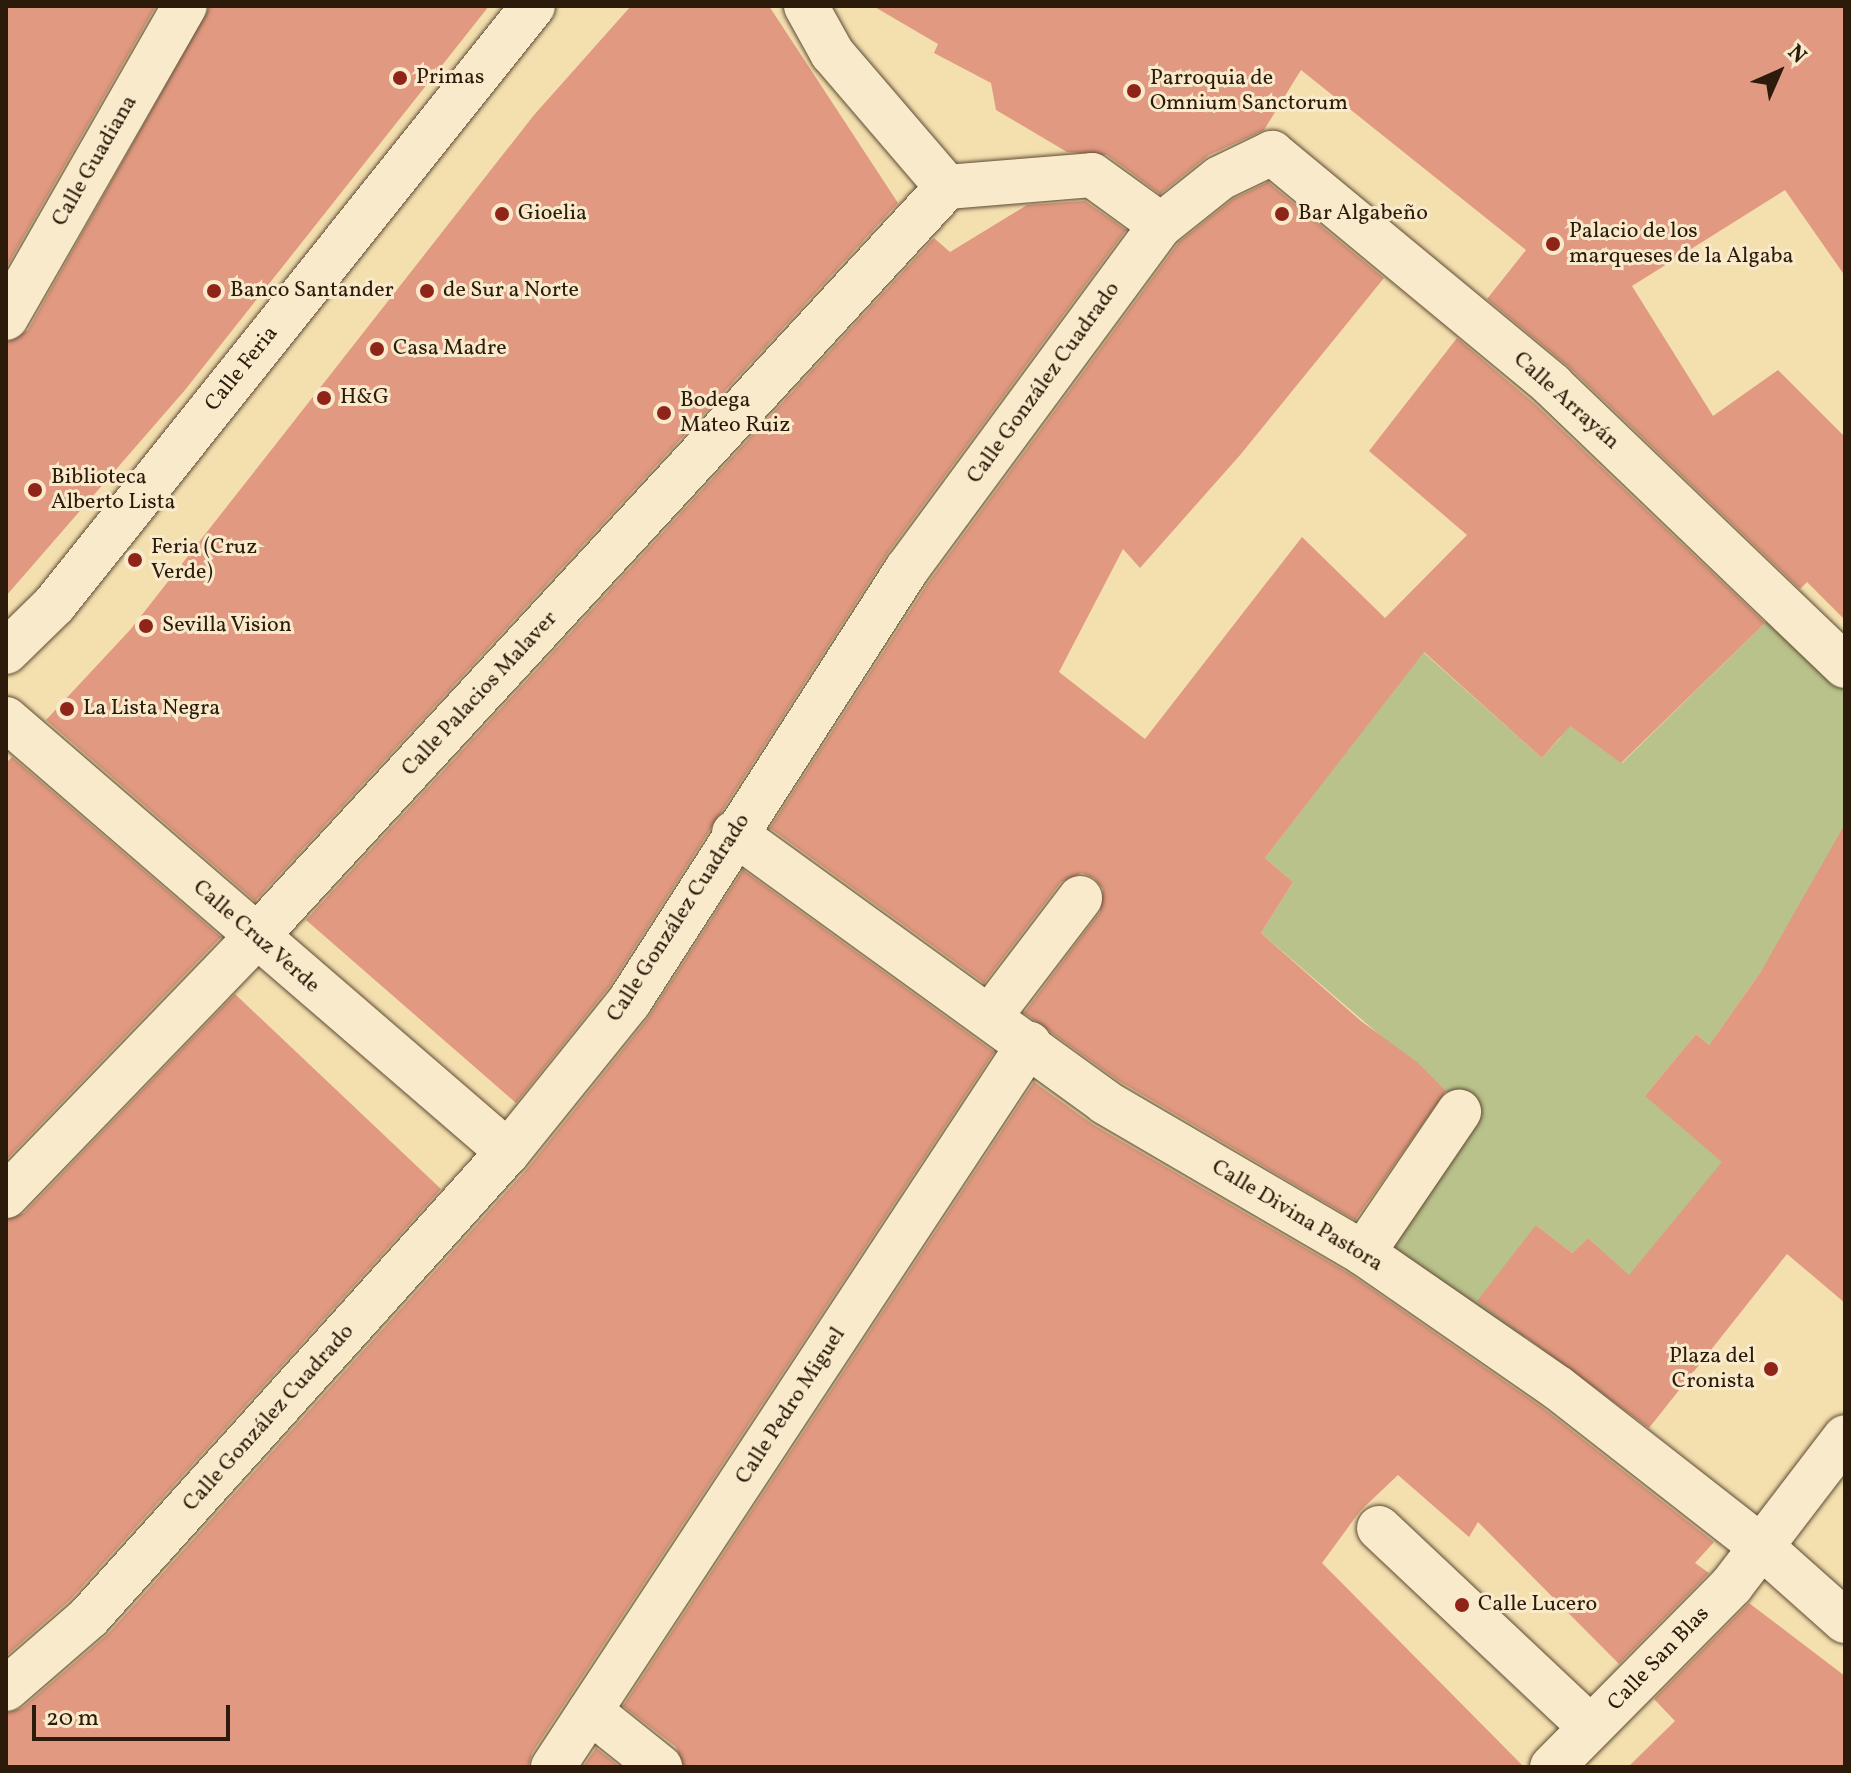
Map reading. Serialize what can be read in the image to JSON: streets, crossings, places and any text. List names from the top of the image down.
{
  "streets": {
    "street": [
      "Calle Guadiana",
      "Calle Feria",
      "Calle González Cuadrado",
      "Calle Arrayán",
      "Calle Palacios Malaver",
      "Calle Cruz Verde",
      "Calle Divina Pastora",
      "Calle Pedro Miguel",
      "Calle San Blas"
    ]
  },
  "crossings": [
    ["Calle González Cuadrado", "Calle Arrayán"],
    ["Calle González Cuadrado", "Calle Cruz Verde"],
    ["Calle González Cuadrado", "Calle Divina Pastora"],
    ["Calle Palacios Malaver", "Calle Cruz Verde"],
    ["Calle Divina Pastora", "Calle Pedro Miguel"],
    ["Calle Divina Pastora", "Calle San Blas"]
  ],
  "places": [
    "Primas",
    "Parroquia de Omnium Sanctorum",
    "Gioelia",
    "Bar Algabeño",
    "Palacio de los marqueses de la Algaba",
    "Banco Santander",
    "de Sur a Norte",
    "Casa Madre",
    "H&G",
    "Bodega Mateo Ruiz",
    "Biblioteca Alberto Lista",
    "Feria (Cruz Verde)",
    "Sevilla Vision",
    "La Lista Negra",
    "Plaza del Cronista",
    "Calle Lucero"
  ],
  "scale_bar": "20 m",
  "north": "top right"
}
